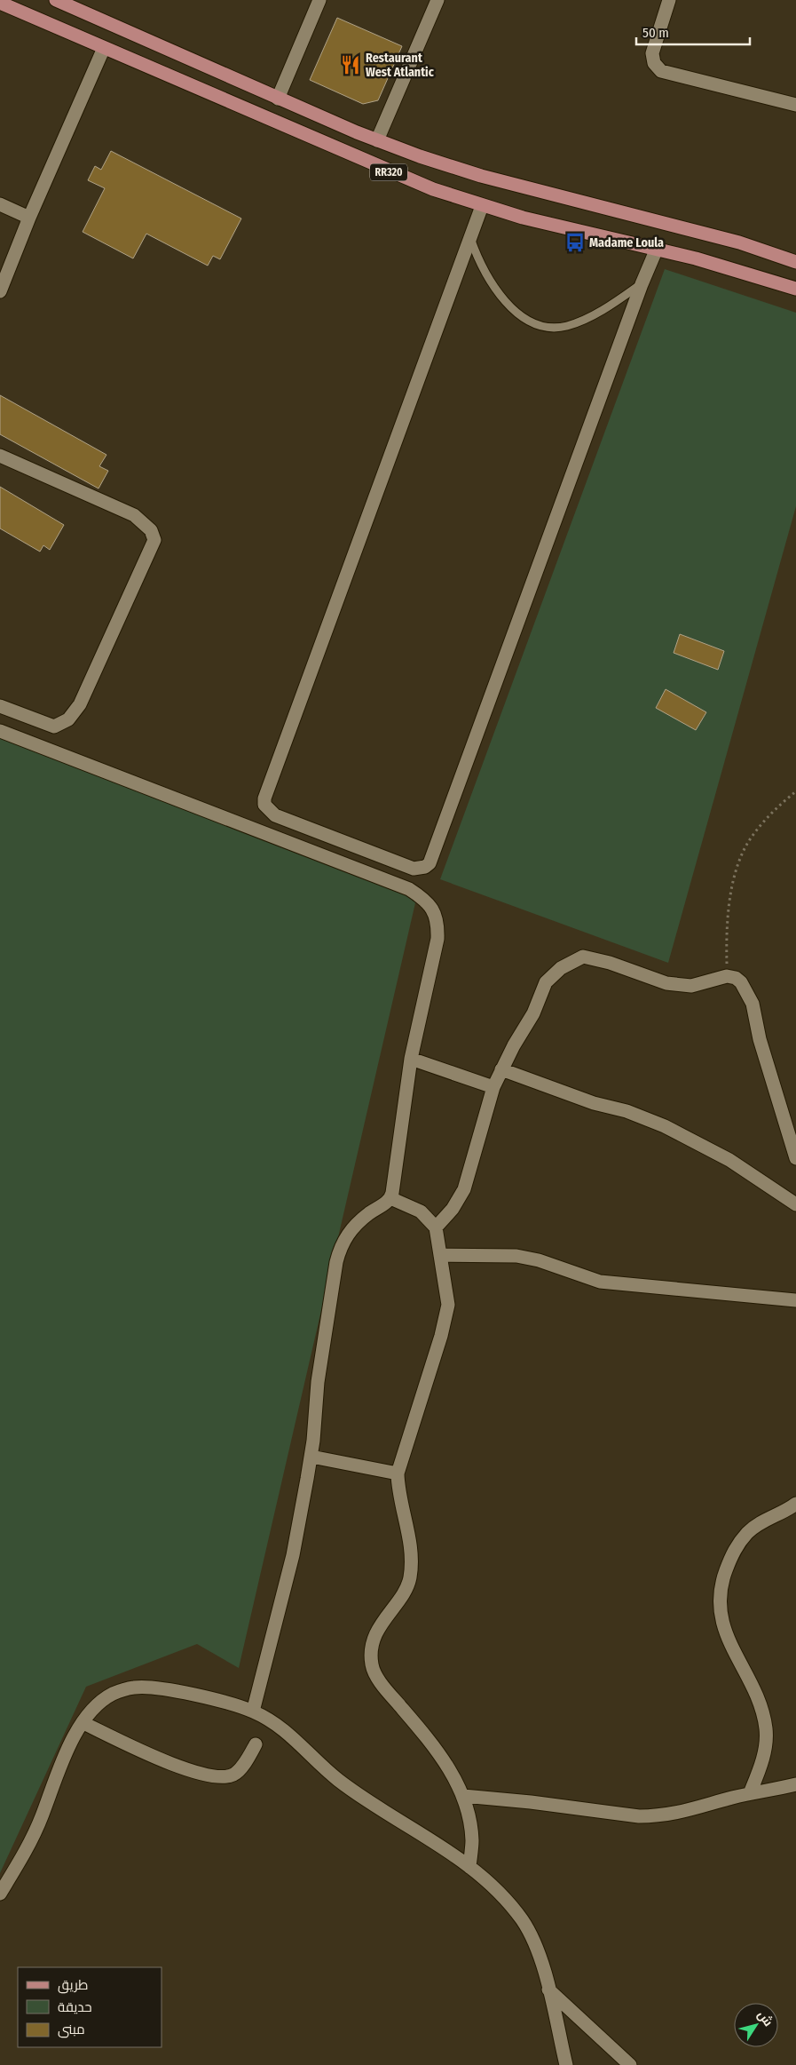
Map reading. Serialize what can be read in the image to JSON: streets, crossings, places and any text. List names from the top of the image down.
{
  "streets": {
    "main road": ["RR320"]
  },
  "places": {
    "restaurant": ["Restaurant West Atlantic"],
    "bus stop": ["Madame Loula"]
  },
  "legend": ["طريق", "حديقة", "مبنى"],
  "scale_bar": "50 m",
  "north": "top right"
}
